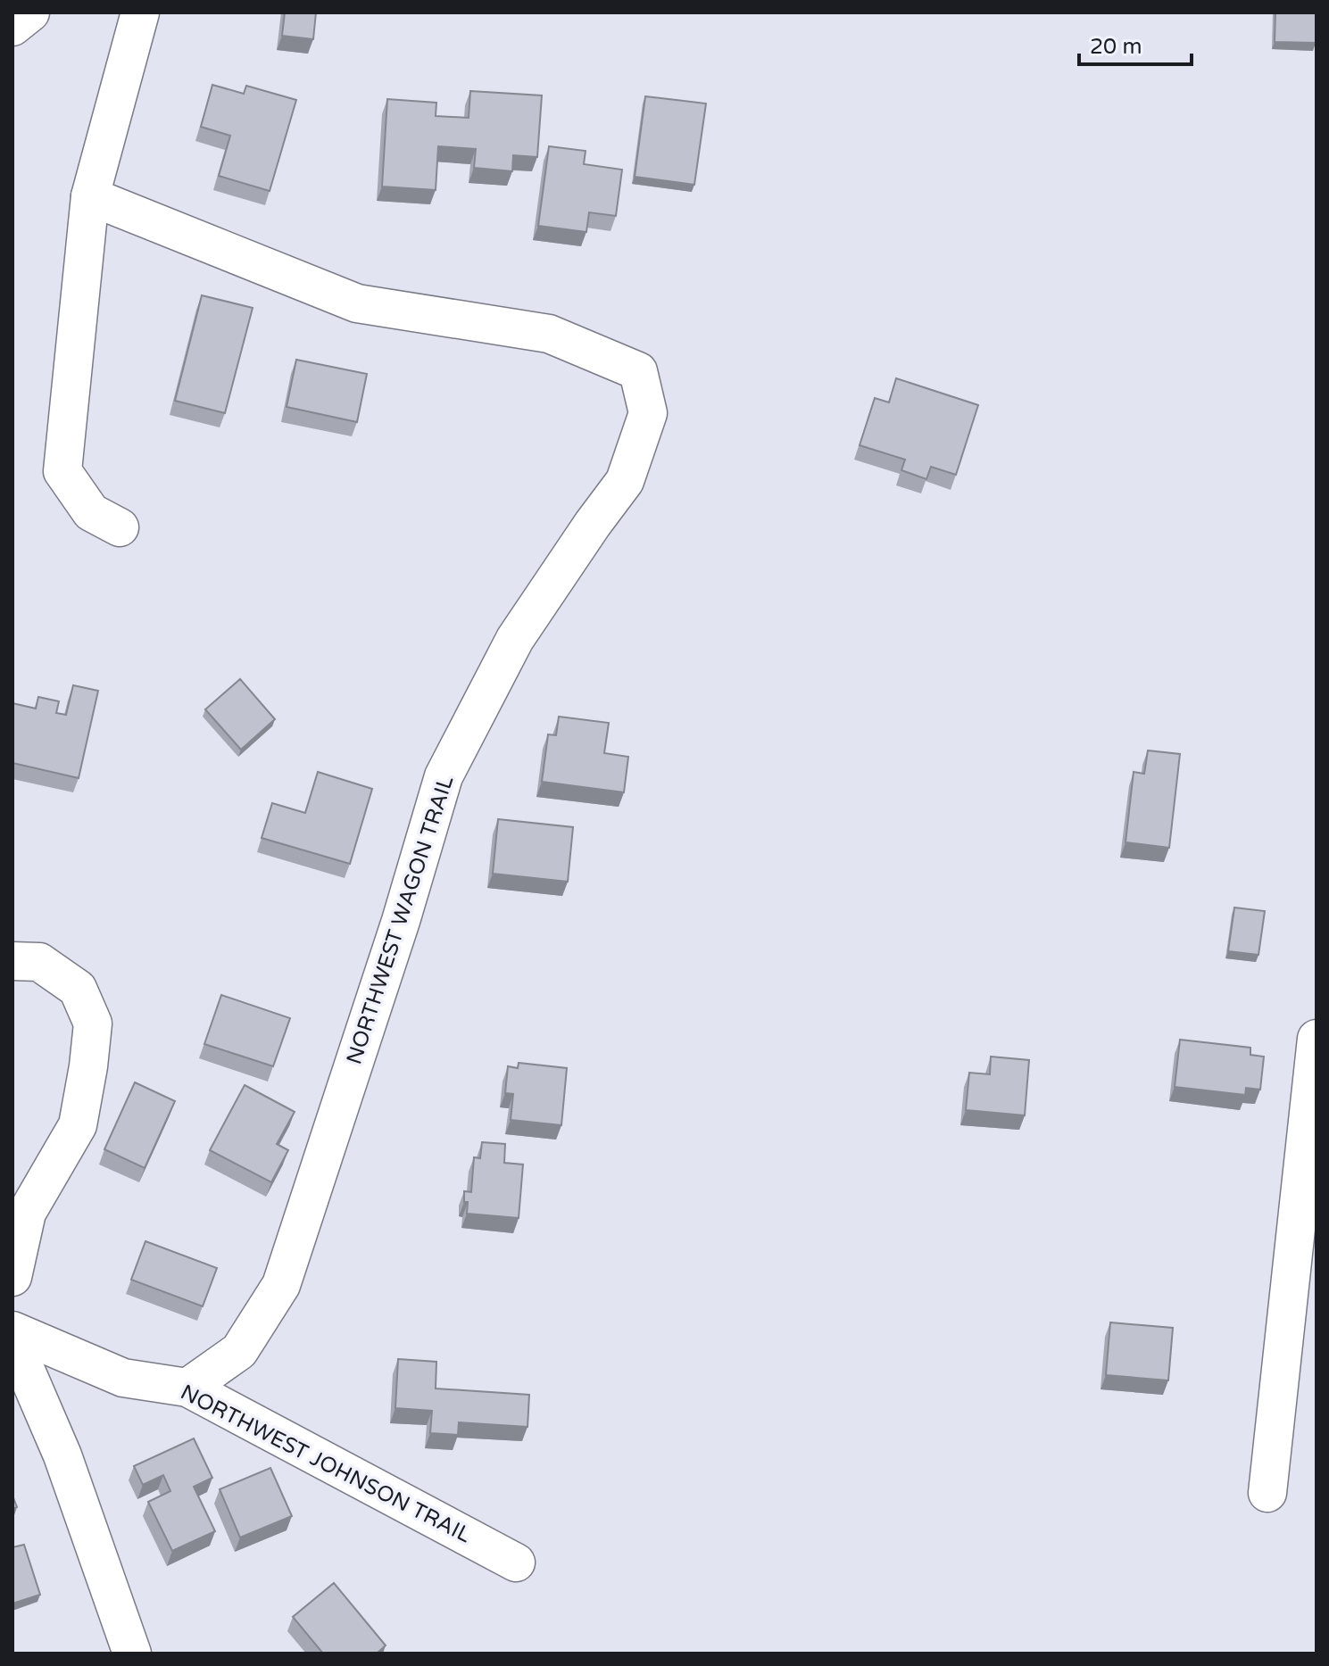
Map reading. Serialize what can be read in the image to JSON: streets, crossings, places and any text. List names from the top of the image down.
{
  "streets": {
    "street": ["NORTHWEST WAGON TRAIL", "NORTHWEST JOHNSON TRAIL"]
  },
  "crossings": [
    ["NORTHWEST WAGON TRAIL", "NORTHWEST JOHNSON TRAIL"]
  ],
  "scale_bar": "20 m"
}
